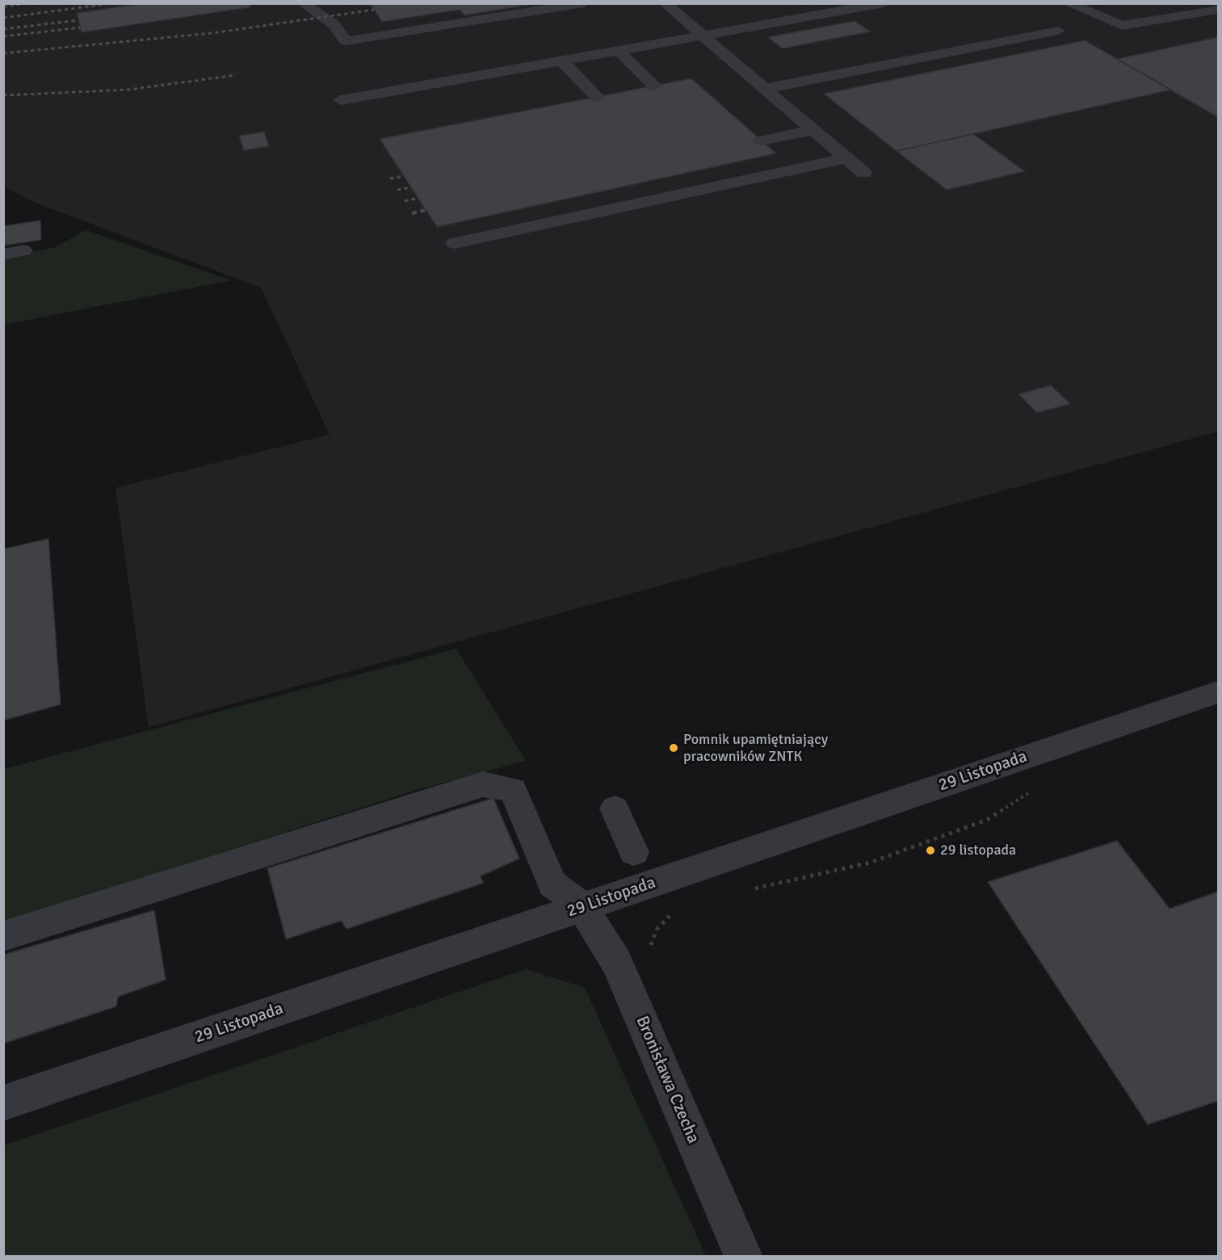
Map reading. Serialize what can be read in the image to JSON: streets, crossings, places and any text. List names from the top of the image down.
{
  "streets": {
    "street": ["29 Listopada", "Bronisława Czecha"]
  },
  "crossings": [
    ["29 Listopada", "Bronisława Czecha"]
  ],
  "places": ["Pomnik upamiętniający pracowników ZNTK", "29 listopada"]
}
